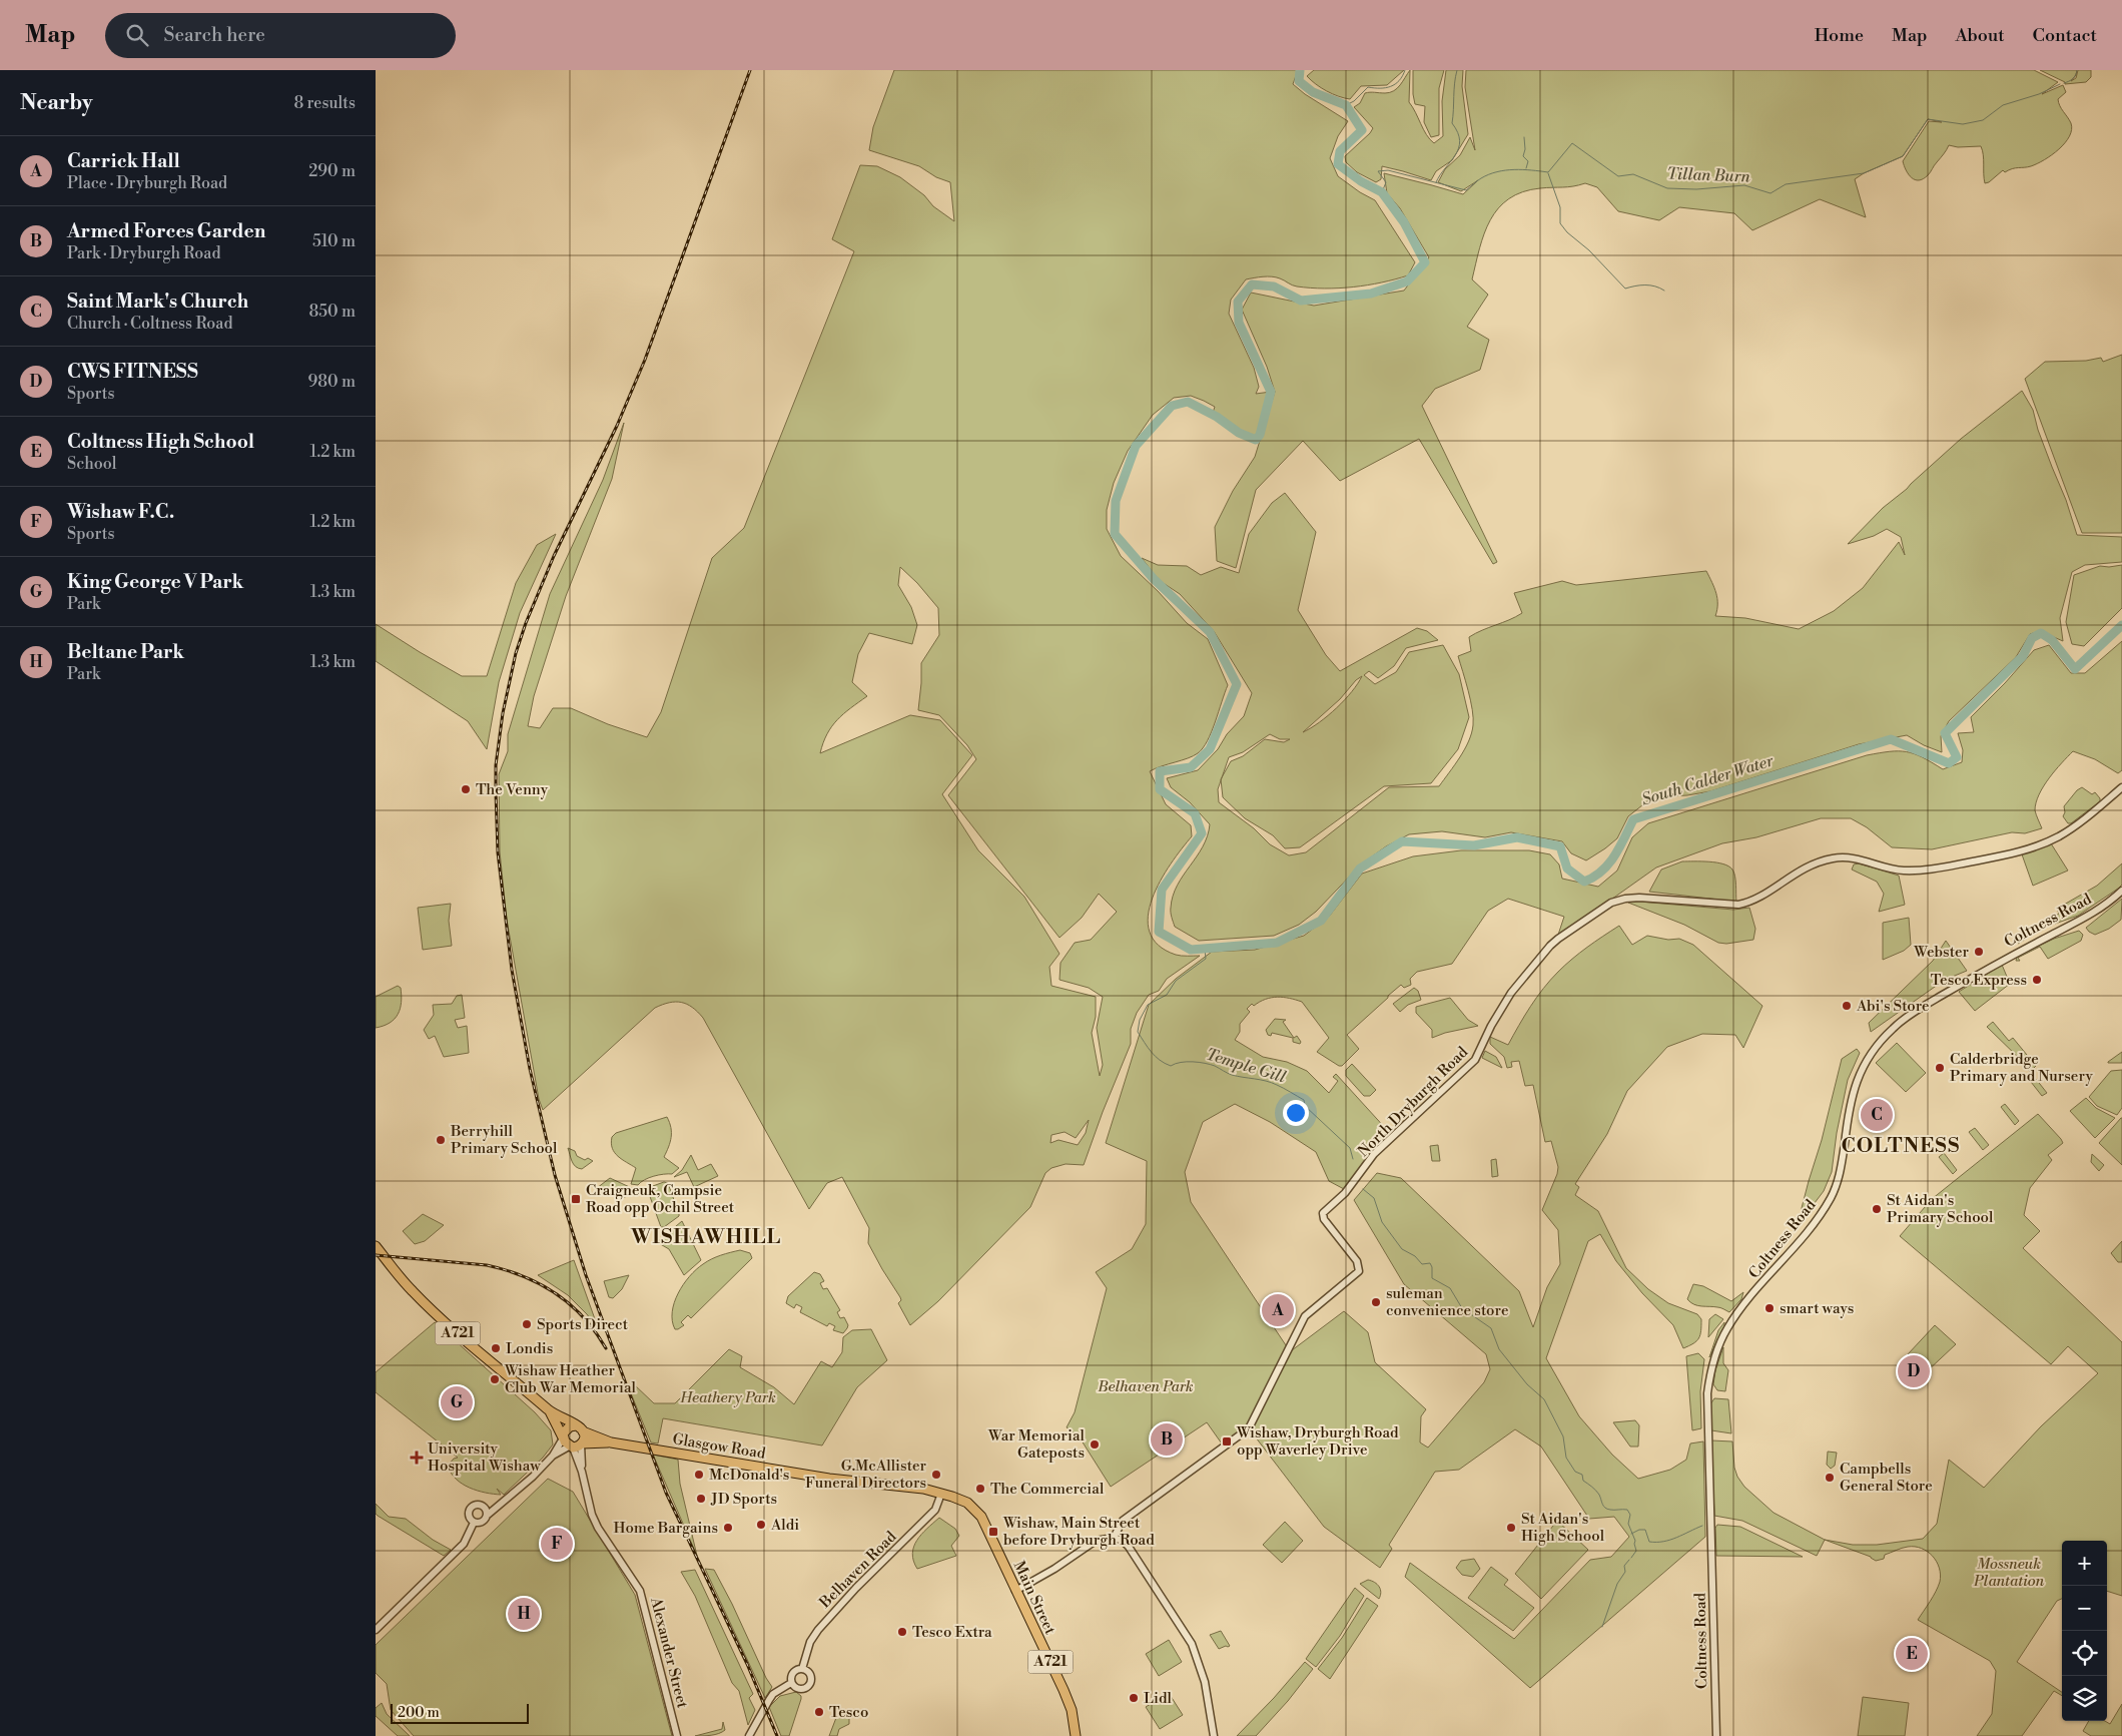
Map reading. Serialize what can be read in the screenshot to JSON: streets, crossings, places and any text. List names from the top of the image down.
{
  "streets": {
    "main road": ["A721", "Glasgow Road", "Main Street"],
    "street": [
      "Coltness Road",
      "North Dryburgh Road",
      "Belhaven Road",
      "Alexander Street"
    ]
  },
  "crossings": [
    ["Glasgow Road", "Belhaven Road"],
    ["Glasgow Road", "Main Street"],
    ["Glasgow Road", "Alexander Street"],
    ["Belhaven Road", "Main Street"]
  ],
  "districts": ["COLTNESS", "WISHAWHILL"],
  "water": ["Tillan Burn", "South Calder Water", "Temple Gill"],
  "parks": ["Belhaven Park", "Heathery Park", "Mossneuk Plantation"],
  "places": {
    "other": [
      "The Venny",
      "Webster",
      "Tesco Express",
      "Abi's Store",
      "Calderbridge Primary and Nursery",
      "Berryhill Primary School",
      "St Aidan's Primary School",
      "suleman convenience store",
      "smart ways",
      "Sports Direct",
      "Londis",
      "Wishaw Heather Club War Memorial",
      "War Memorial Gateposts",
      "McDonald's",
      "G.McAllister Funeral Directors",
      "Campbells General Store",
      "The Commercial",
      "JD Sports",
      "Aldi",
      "Home Bargains",
      "St Aidan's High School",
      "Tesco Extra",
      "Lidl",
      "Tesco"
    ],
    "transit": ["Craigneuk, Campsie Road opp Ochil Street", "Wishaw, Dryburgh Road opp Waverley Drive", "Wishaw, Main Street before Dryburgh Road"],
    "health": ["University Hospital Wishaw"]
  },
  "scale_bar": "200 m",
  "page": {
    "header": "Map",
    "search": "Search here",
    "nav": [
      "Home",
      "Map",
      "About",
      "Contact"
    ],
    "heading": ["Nearby", "8 results"],
    "list": [
      {
        "mark": "A",
        "name": "Carrick Hall",
        "note": "Place · Dryburgh Road",
        "value": "290 m"
      },
      {
        "mark": "B",
        "name": "Armed Forces Garden",
        "note": "Park · Dryburgh Road",
        "value": "510 m"
      },
      {
        "mark": "C",
        "name": "Saint Mark's Church",
        "note": "Church · Coltness Road",
        "value": "850 m"
      },
      {
        "mark": "D",
        "name": "CWS FITNESS",
        "note": "Sports",
        "value": "980 m"
      },
      {
        "mark": "E",
        "name": "Coltness High School",
        "note": "School",
        "value": "1.2 km"
      },
      {
        "mark": "F",
        "name": "Wishaw F.C.",
        "note": "Sports",
        "value": "1.2 km"
      },
      {
        "mark": "G",
        "name": "King George V Park",
        "note": "Park",
        "value": "1.3 km"
      },
      {
        "mark": "H",
        "name": "Beltane Park",
        "note": "Park",
        "value": "1.3 km"
      }
    ],
    "pins": [
      "C",
      "A",
      "D",
      "G",
      "B",
      "F",
      "H",
      "E"
    ],
    "map_buttons": ["+", "−"],
    "scale": "200 m"
  }
}
